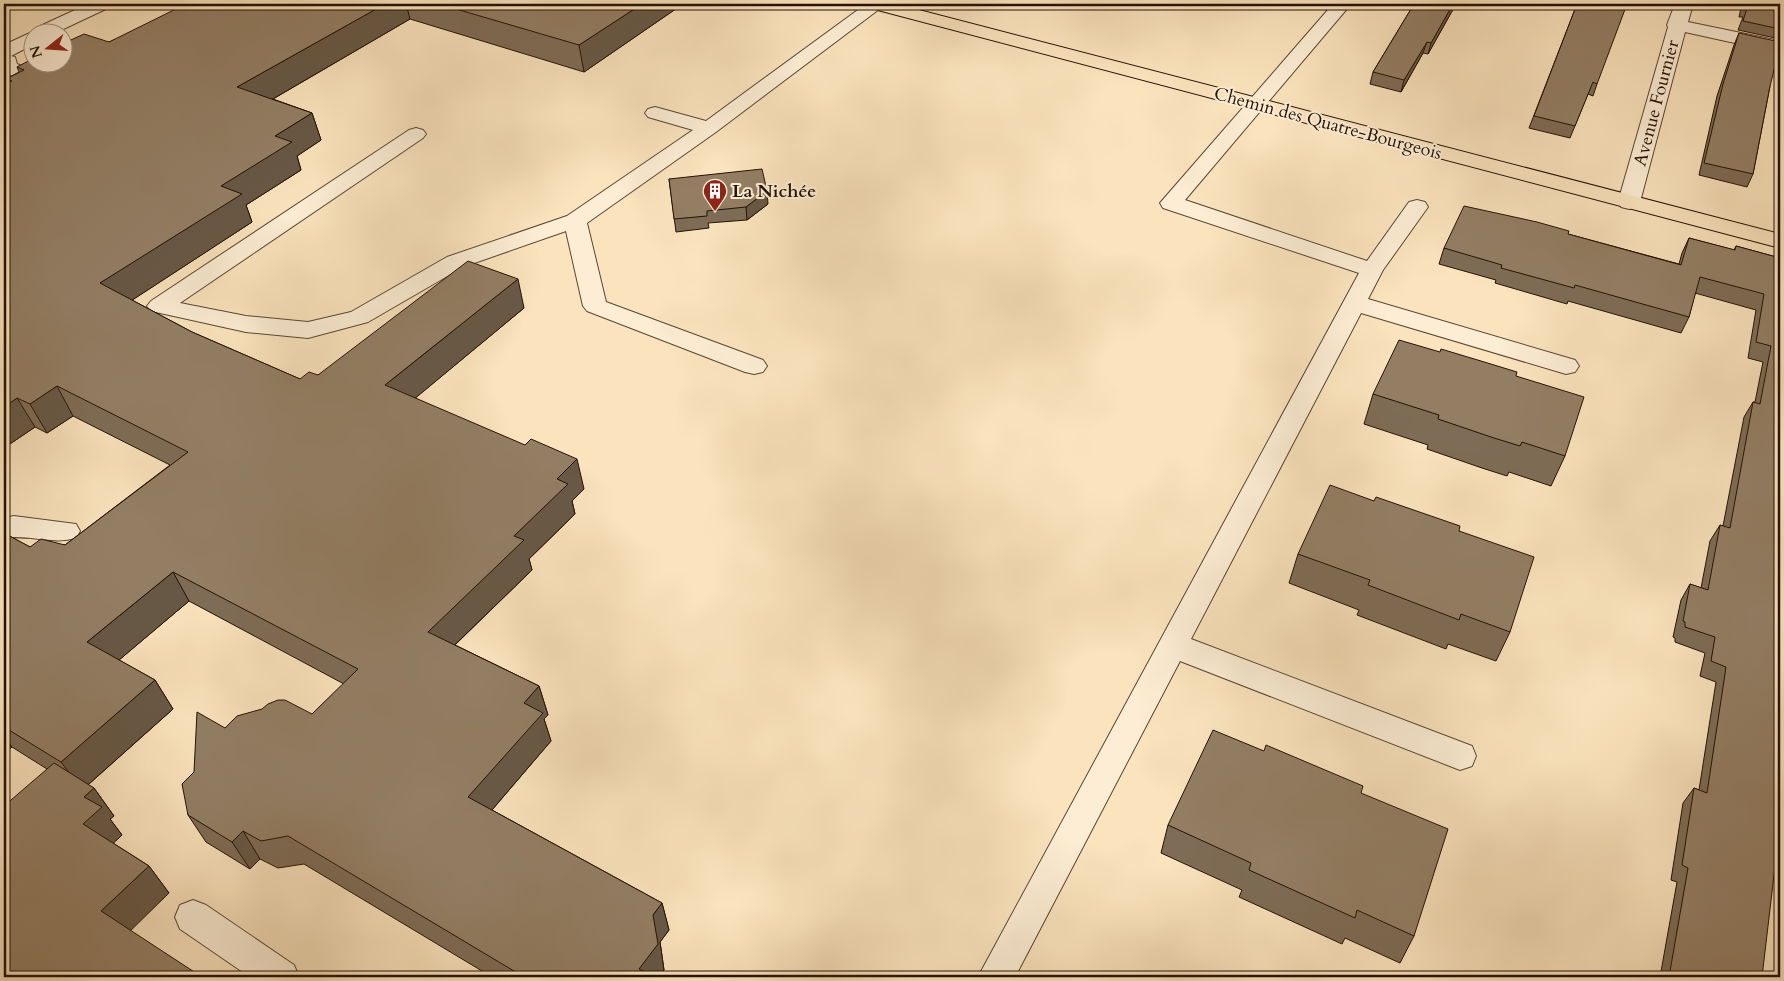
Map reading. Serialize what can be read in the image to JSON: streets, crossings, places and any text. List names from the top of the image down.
{
  "streets": {
    "main road": ["Chemin des Quatre-Bourgeois"],
    "street": ["Avenue Fournier"]
  },
  "crossings": [
    ["Avenue Fournier", "Chemin des Quatre-Bourgeois"]
  ],
  "places": {
    "building": ["La Nichée"]
  },
  "north": "left"
}
